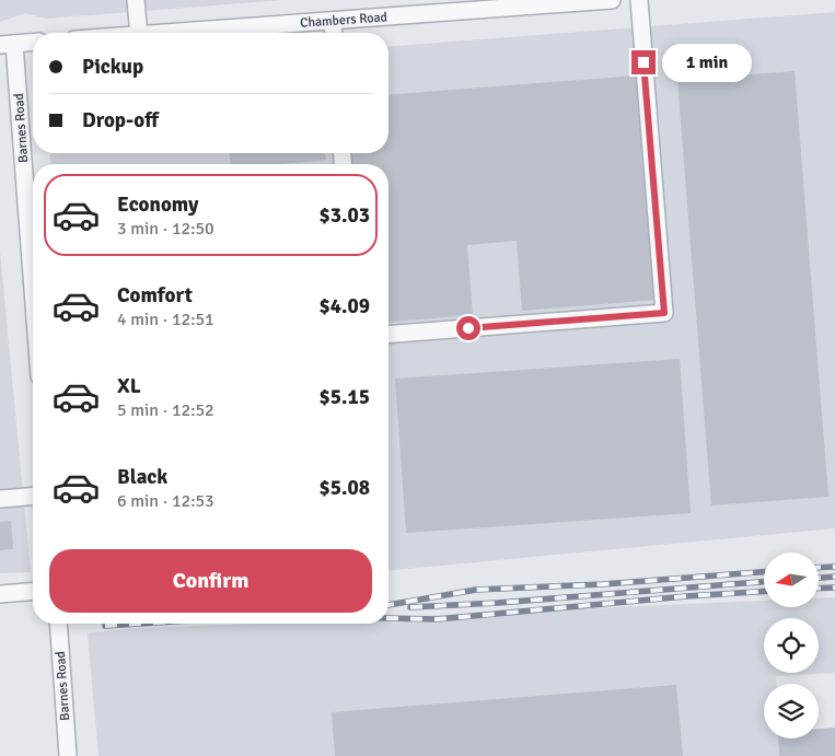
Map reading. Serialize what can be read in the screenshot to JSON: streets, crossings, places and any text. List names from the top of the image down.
{
  "streets": {
    "street": ["Chambers Road", "Barnes Road"]
  },
  "north": "left",
  "page": {
    "banner": ["Pickup", "Drop-off"],
    "bubble": "1 min",
    "list": [
      {
        "name": "Economy",
        "note": "3 min · 12:50",
        "value": "$3.03"
      },
      {
        "name": "Comfort",
        "note": "4 min · 12:51",
        "value": "$4.09"
      },
      {
        "name": "XL",
        "note": "5 min · 12:52",
        "value": "$5.15"
      },
      {
        "name": "Black",
        "note": "6 min · 12:53",
        "value": "$5.08"
      }
    ],
    "buttons": "Confirm"
  }
}
